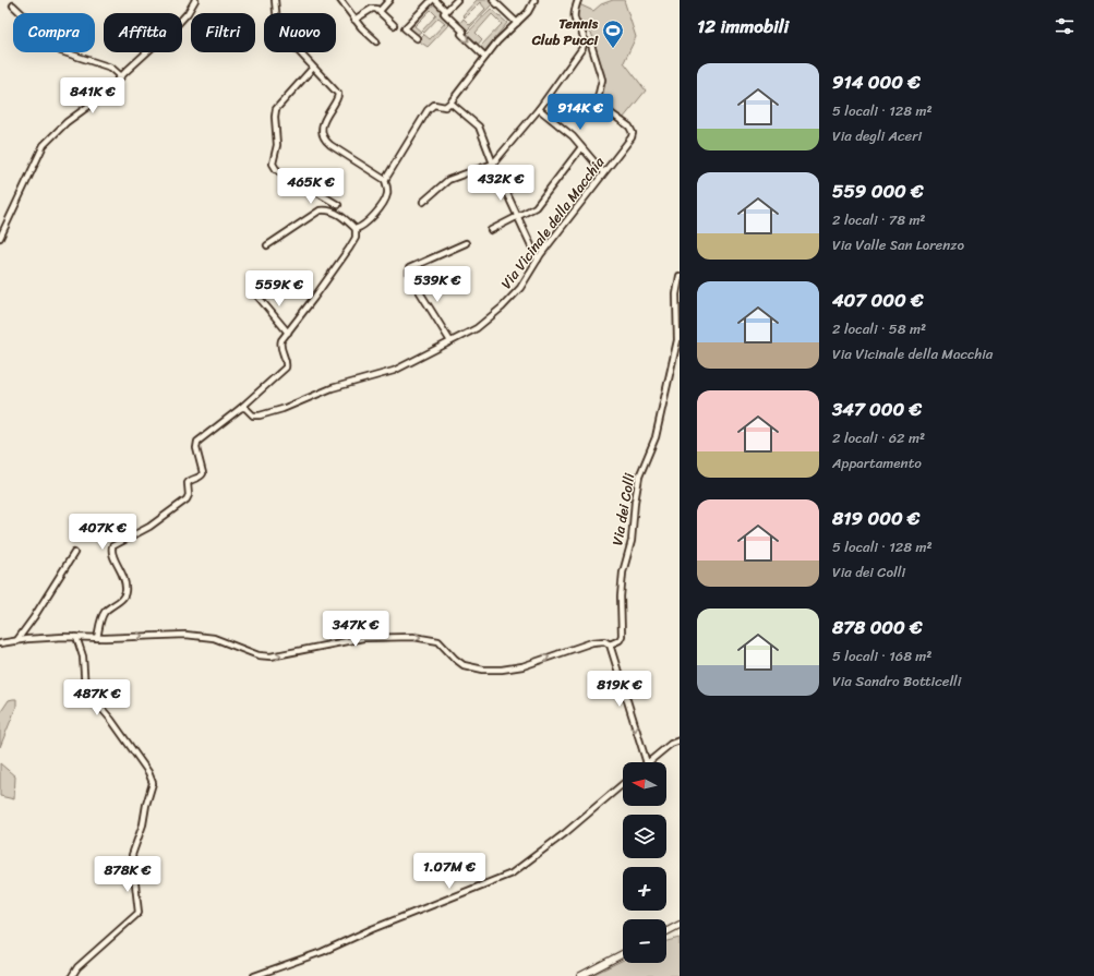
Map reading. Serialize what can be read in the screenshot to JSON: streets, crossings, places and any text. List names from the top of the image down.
{
  "streets": {
    "street": ["Via Vicinale della Macchia", "Via dei Colli"]
  },
  "places": {
    "sports": ["Tennis Club Pucci"]
  },
  "north": "left",
  "page": {
    "heading": "12 immobili",
    "chip": [
      "Compra",
      "Affitta",
      "Filtri",
      "Nuovo"
    ],
    "list": [
      {
        "name": "914 000 €",
        "note": "5 locali · 128 m² · Via degli Aceri"
      },
      {
        "name": "559 000 €",
        "note": "2 locali · 78 m² · Via Valle San Lorenzo"
      },
      {
        "name": "407 000 €",
        "note": "2 locali · 58 m² · Via Vicinale della Macchia"
      },
      {
        "name": "347 000 €",
        "note": "2 locali · 62 m² · Appartamento"
      },
      {
        "name": "819 000 €",
        "note": "5 locali · 128 m² · Via dei Colli"
      },
      {
        "name": "878 000 €",
        "note": "5 locali · 168 m² · Via Sandro Botticelli"
      }
    ],
    "price": [
      "841K €",
      "914K €",
      "432K €",
      "465K €",
      "539K €",
      "559K €",
      "407K €",
      "347K €",
      "819K €",
      "487K €",
      "1.07M €",
      "878K €"
    ],
    "map_buttons": ["+", "−"]
  }
}
